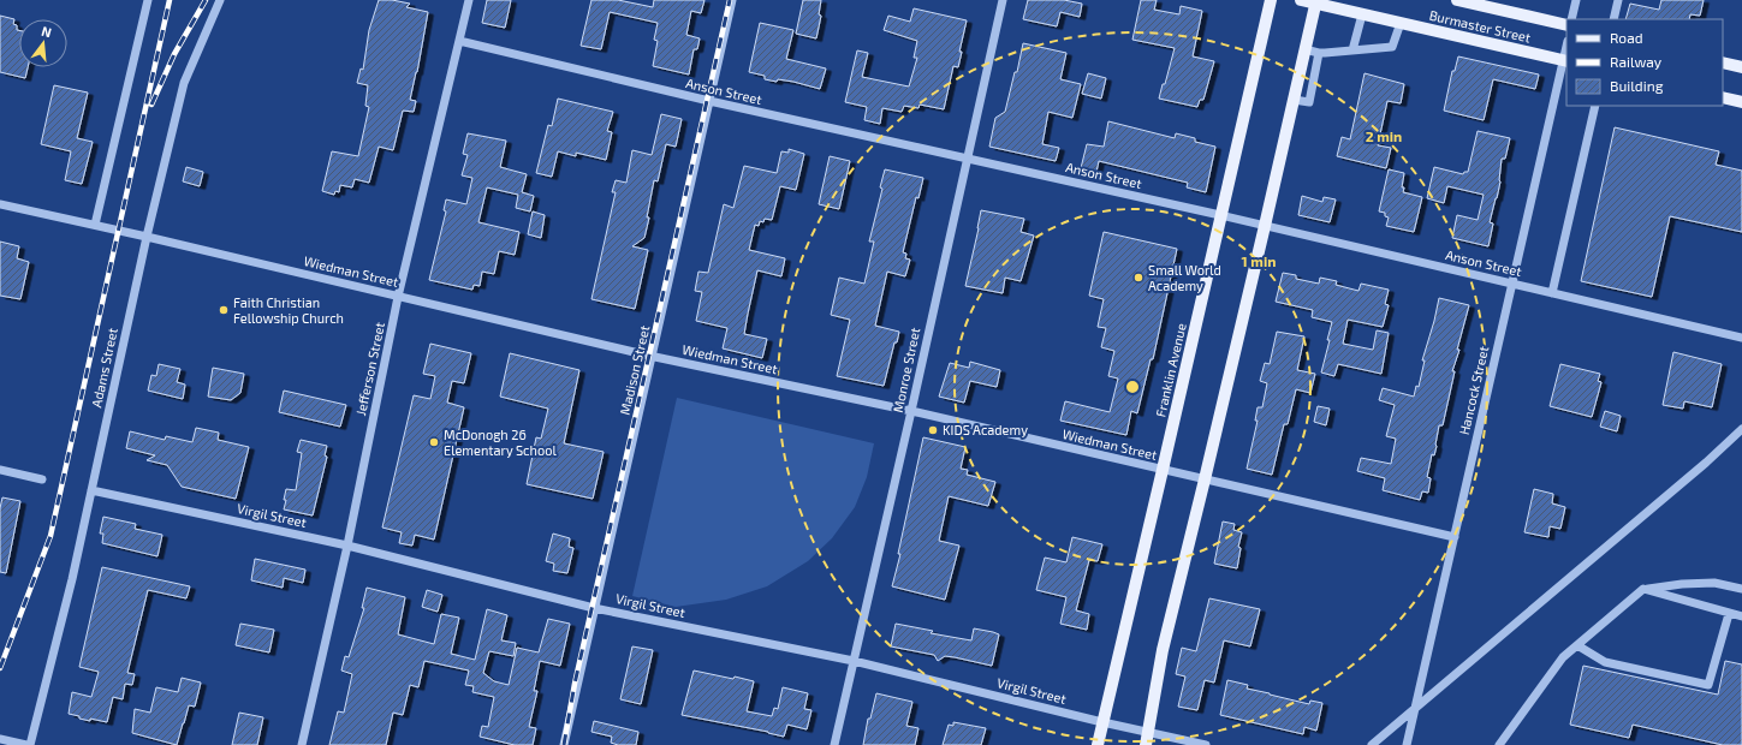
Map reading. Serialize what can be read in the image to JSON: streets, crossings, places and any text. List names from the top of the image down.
{
  "streets": {
    "main road": ["Burmaster Street", "Franklin Avenue"],
    "street": [
      "Anson Street",
      "Wiedman Street",
      "Adams Street",
      "Jefferson Street",
      "Madison Street",
      "Monroe Street",
      "Hancock Street",
      "Virgil Street"
    ]
  },
  "crossings": [
    ["Burmaster Street", "Hancock Street"],
    ["Anson Street", "Jefferson Street"],
    ["Anson Street", "Madison Street"],
    ["Anson Street", "Monroe Street"],
    ["Anson Street", "Franklin Avenue"],
    ["Anson Street", "Hancock Street"],
    ["Wiedman Street", "Adams Street"],
    ["Wiedman Street", "Jefferson Street"],
    ["Wiedman Street", "Madison Street"],
    ["Wiedman Street", "Monroe Street"],
    ["Wiedman Street", "Franklin Avenue"],
    ["Wiedman Street", "Hancock Street"],
    ["Adams Street", "Virgil Street"],
    ["Jefferson Street", "Virgil Street"],
    ["Madison Street", "Virgil Street"],
    ["Monroe Street", "Virgil Street"],
    ["Franklin Avenue", "Virgil Street"]
  ],
  "places": [
    "Small World Academy",
    "Faith Christian Fellowship Church",
    "KIDS Academy",
    "McDonogh 26 Elementary School"
  ],
  "legend": ["Road", "Railway", "Building"],
  "north": "top",
  "rings": ["2 min", "1 min"]
}
